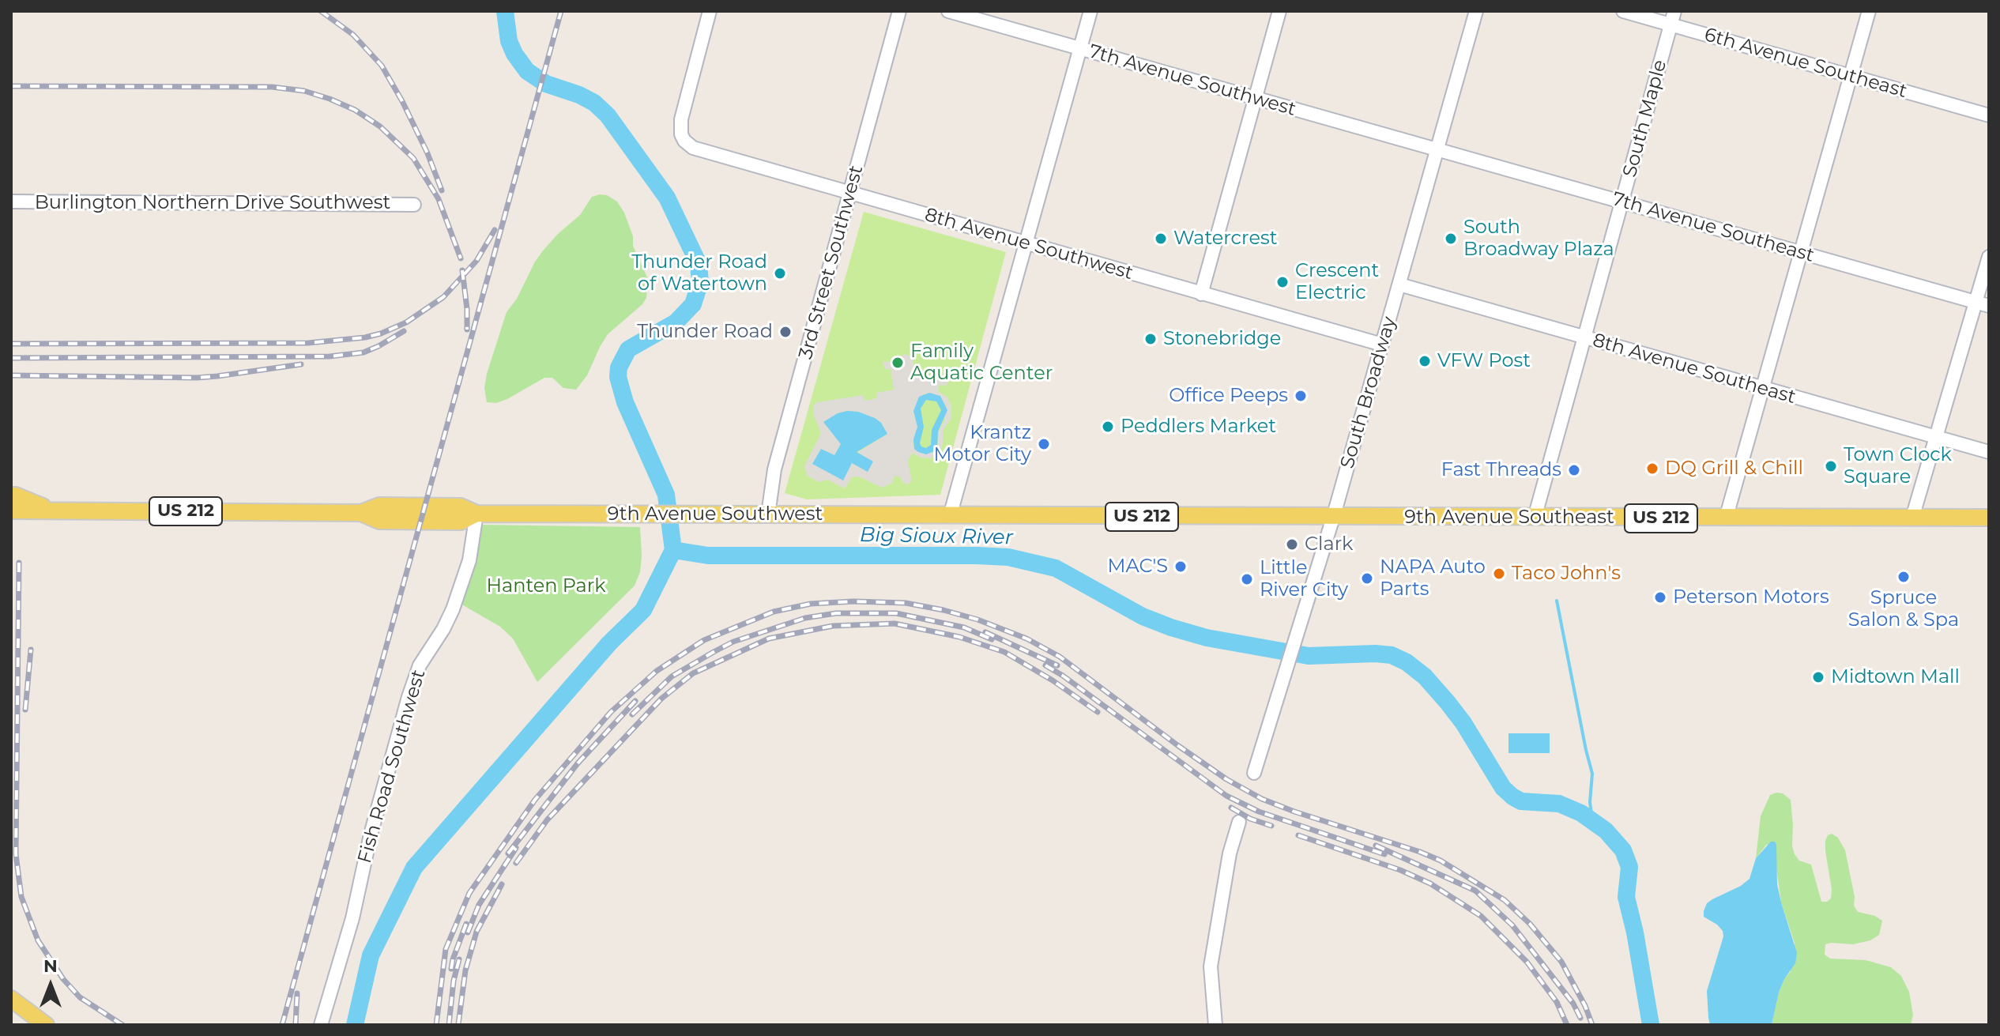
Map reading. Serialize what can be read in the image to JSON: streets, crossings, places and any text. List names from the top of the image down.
{
  "streets": {
    "main road": ["US 212", "9th Avenue Southwest", "9th Avenue Southeast"],
    "street": [
      "6th Avenue Southeast",
      "7th Avenue Southwest",
      "South Maple",
      "Burlington Northern Drive Southwest",
      "7th Avenue Southeast",
      "8th Avenue Southwest",
      "3rd Street Southwest",
      "8th Avenue Southeast",
      "South Broadway",
      "Fish Road Southwest"
    ]
  },
  "crossings": [
    ["6th Avenue Southeast", "South Maple"],
    ["7th Avenue Southwest", "7th Avenue Southeast"],
    ["7th Avenue Southwest", "South Broadway"],
    ["South Maple", "7th Avenue Southeast"],
    ["South Maple", "8th Avenue Southeast"],
    ["South Maple", "9th Avenue Southeast"],
    ["7th Avenue Southeast", "South Broadway"],
    ["8th Avenue Southwest", "3rd Street Southwest"],
    ["8th Avenue Southwest", "South Broadway"],
    ["3rd Street Southwest", "9th Avenue Southwest"],
    ["8th Avenue Southeast", "South Broadway"],
    ["South Broadway", "9th Avenue Southwest"],
    ["South Broadway", "9th Avenue Southeast"],
    ["9th Avenue Southwest", "9th Avenue Southeast"],
    ["9th Avenue Southwest", "Fish Road Southwest"]
  ],
  "water": ["Big Sioux River"],
  "parks": ["Hanten Park"],
  "places": [
    "Watercrest",
    "South Broadway Plaza",
    "Thunder Road of Watertown",
    "Crescent Electric",
    "Thunder Road",
    "Stonebridge",
    "VFW Post",
    "Family Aquatic Center",
    "Office Peeps",
    "Peddlers Market",
    "Krantz Motor City",
    "Town Clock Square",
    "DQ Grill & Chill",
    "Fast Threads",
    "Clark",
    "MAC'S",
    "Taco John's",
    "Spruce Salon & Spa",
    "NAPA Auto Parts",
    "Little River City",
    "Peterson Motors",
    "Midtown Mall"
  ],
  "north": "top"
}
